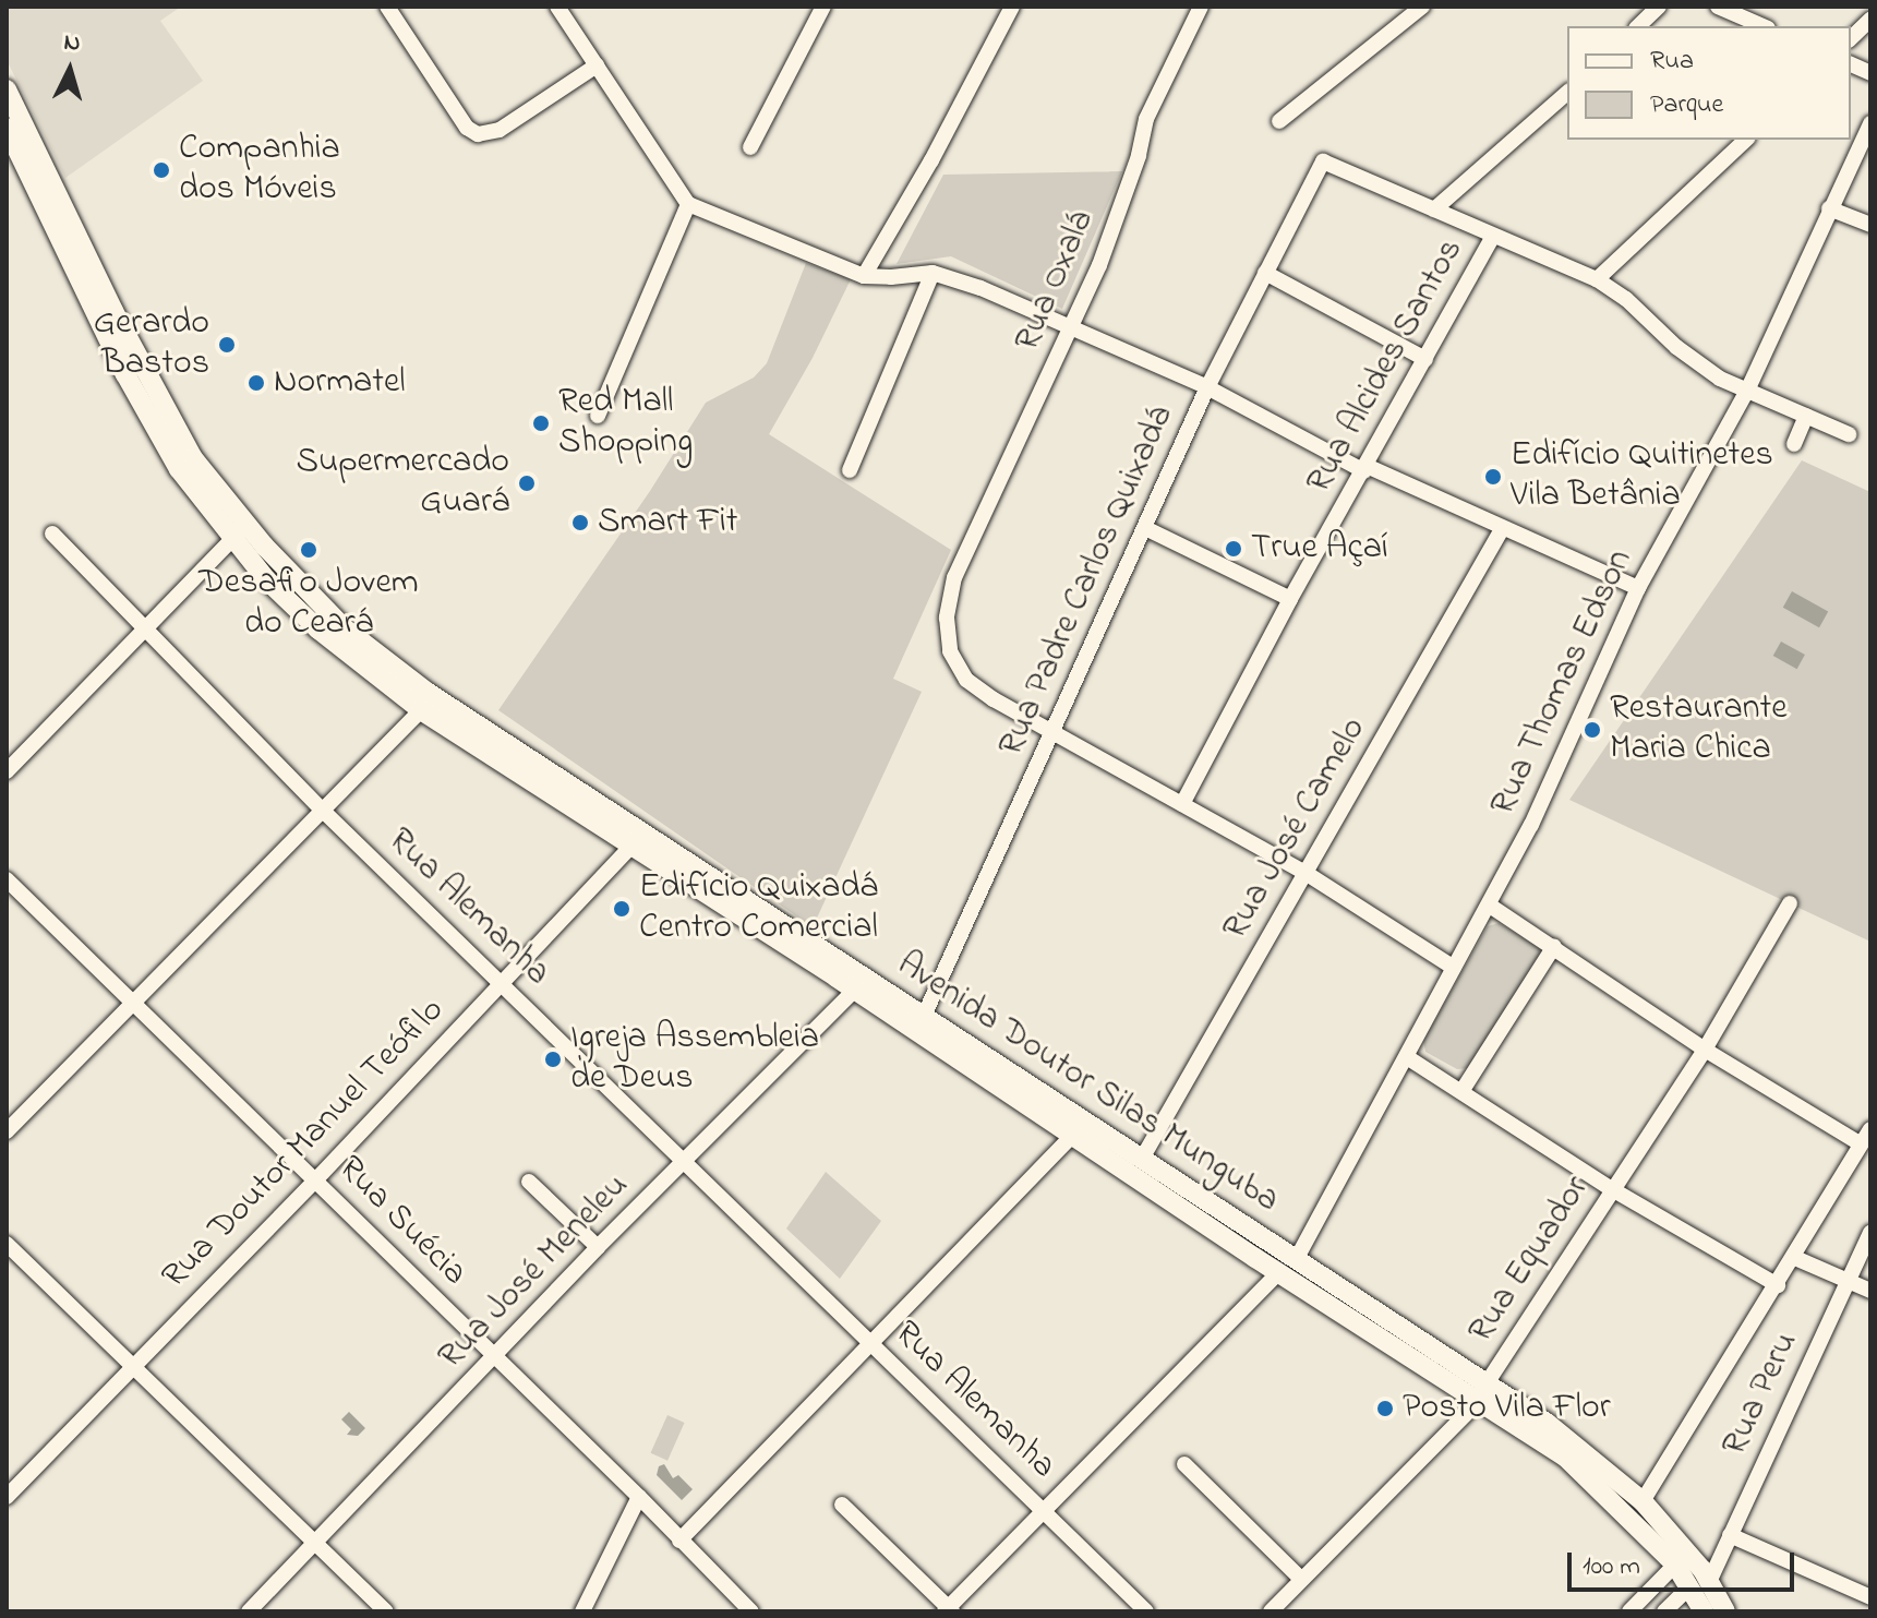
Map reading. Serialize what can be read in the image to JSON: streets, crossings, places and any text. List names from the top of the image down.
{
  "streets": {
    "main road": ["Avenida Doutor Silas Munguba"],
    "street": [
      "Rua Oxalá",
      "Rua Alcides Santos",
      "Rua Padre Carlos Quixadá",
      "Rua Thomas Edson",
      "Rua José Camelo",
      "Rua Alemanha",
      "Rua Doutor Manuel Teófilo",
      "Rua Suécia",
      "Rua Equador",
      "Rua José Meneleu",
      "Rua Peru"
    ]
  },
  "crossings": [
    ["Rua Oxalá", "Rua Alcides Santos"],
    ["Rua Oxalá", "Rua Padre Carlos Quixadá"],
    ["Rua Oxalá", "Rua Thomas Edson"],
    ["Rua Oxalá", "Rua José Camelo"],
    ["Rua Padre Carlos Quixadá", "Avenida Doutor Silas Munguba"],
    ["Rua Thomas Edson", "Avenida Doutor Silas Munguba"],
    ["Rua José Camelo", "Avenida Doutor Silas Munguba"],
    ["Rua Alemanha", "Rua Doutor Manuel Teófilo"],
    ["Rua Alemanha", "Rua José Meneleu"],
    ["Avenida Doutor Silas Munguba", "Rua Doutor Manuel Teófilo"],
    ["Avenida Doutor Silas Munguba", "Rua Equador"],
    ["Avenida Doutor Silas Munguba", "Rua José Meneleu"],
    ["Avenida Doutor Silas Munguba", "Rua Peru"],
    ["Rua Doutor Manuel Teófilo", "Rua Suécia"],
    ["Rua Suécia", "Rua José Meneleu"]
  ],
  "places": [
    "Companhia dos Móveis",
    "Gerardo Bastos",
    "Normatel",
    "Red Mall Shopping",
    "Edifício Quitinetes Vila Betânia",
    "Supermercado Guará",
    "Smart Fit",
    "True Açaí",
    "Desafio Jovem do Ceará",
    "Restaurante Maria Chica",
    "Edifício Quixadá Centro Comercial",
    "Igreja Assembleia de Deus",
    "Posto Vila Flor"
  ],
  "legend": ["Rua", "Parque"],
  "scale_bar": "100 m",
  "north": "top"
}
